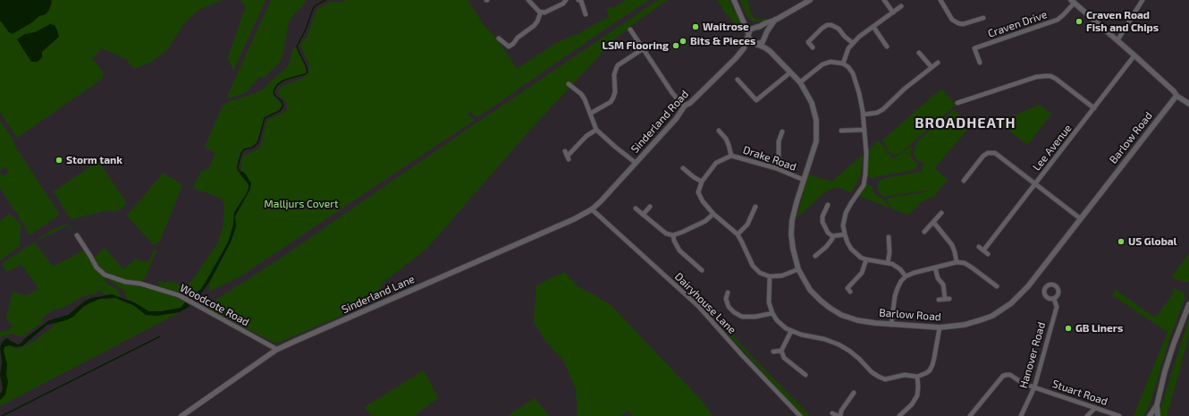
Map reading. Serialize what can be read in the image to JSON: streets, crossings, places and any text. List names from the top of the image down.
{
  "streets": {
    "street": [
      "Craven Drive",
      "Sinderland Road",
      "Barlow Road",
      "Lee Avenue",
      "Drake Road",
      "Sinderland Lane",
      "Dairyhouse Lane",
      "Woodcote Road",
      "Hanover Road",
      "Stuart Road"
    ]
  },
  "crossings": [
    ["Sinderland Road", "Barlow Road"],
    ["Sinderland Road", "Sinderland Lane"],
    ["Sinderland Road", "Dairyhouse Lane"],
    ["Barlow Road", "Drake Road"],
    ["Sinderland Lane", "Dairyhouse Lane"],
    ["Sinderland Lane", "Woodcote Road"],
    ["Hanover Road", "Stuart Road"]
  ],
  "districts": ["BROADHEATH"],
  "parks": ["Malljurs Covert"],
  "places": [
    "Craven Road Fish and Chips",
    "Waitrose",
    "Bits & Pieces",
    "LSM Flooring",
    "Storm tank",
    "US Global",
    "GB Liners"
  ]
}
